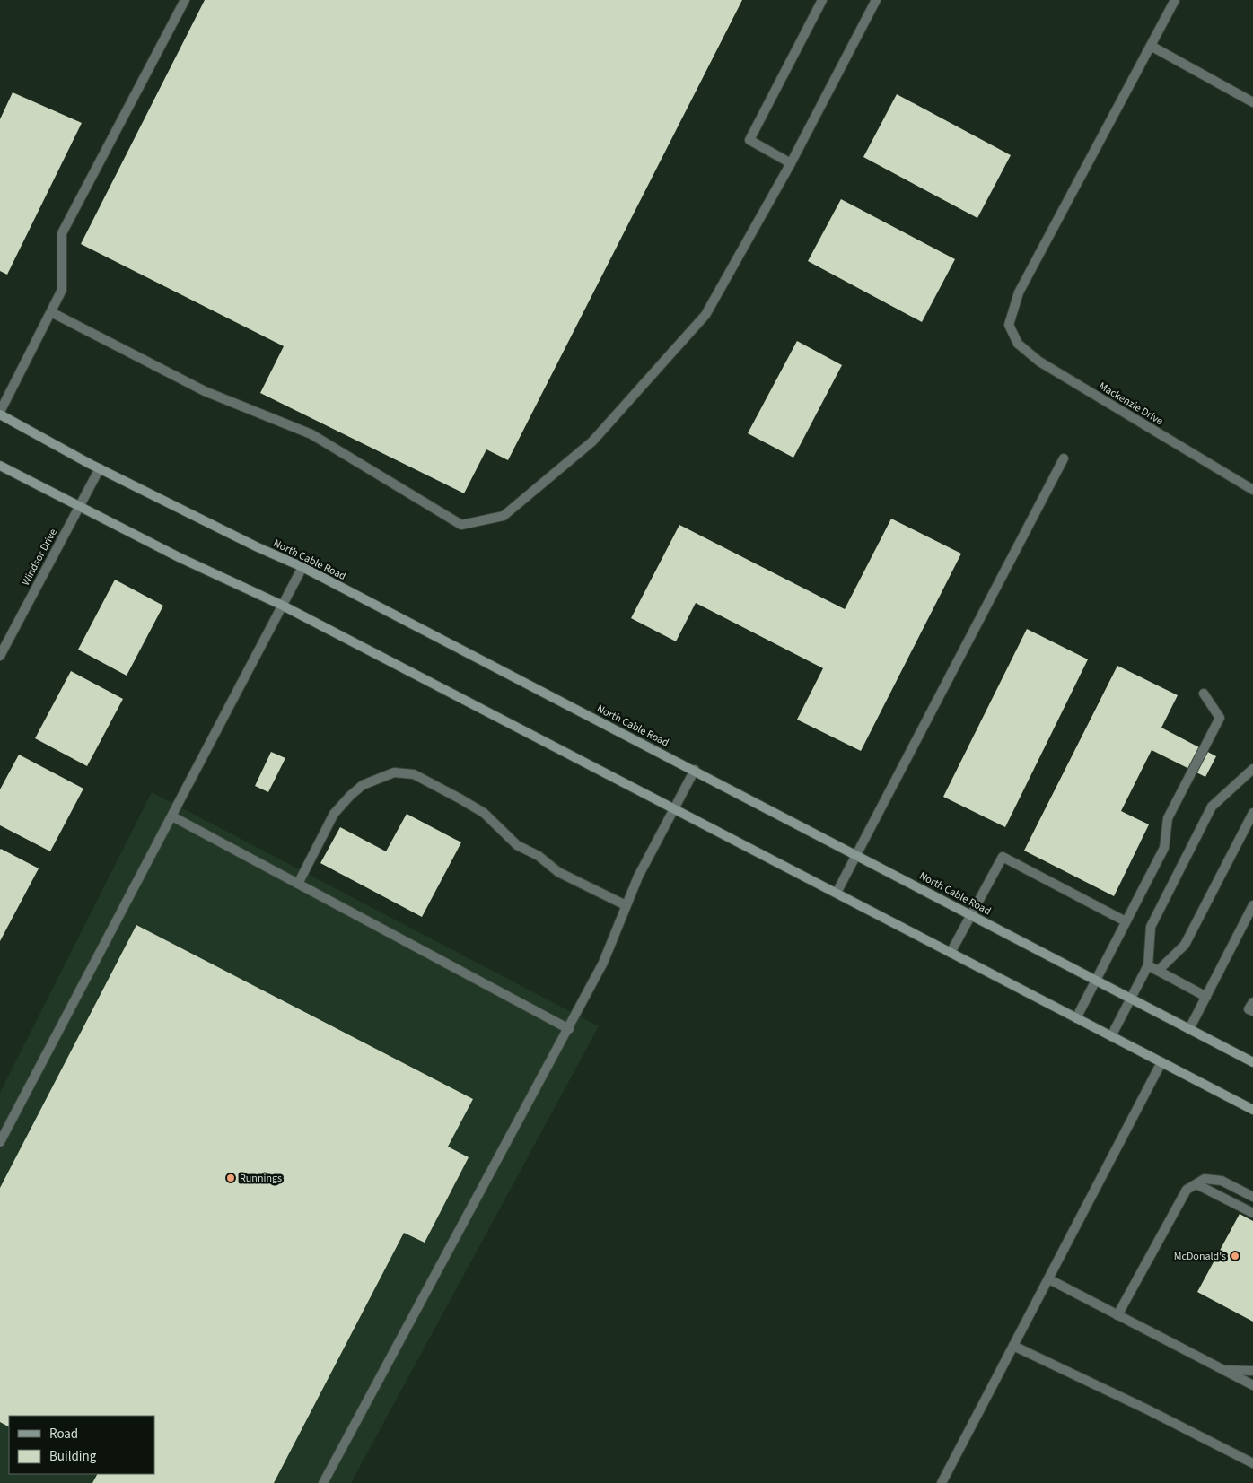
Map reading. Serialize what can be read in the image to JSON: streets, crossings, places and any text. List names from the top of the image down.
{
  "streets": {
    "street": ["Mackenzie Drive", "Windsor Drive", "North Cable Road"]
  },
  "crossings": [
    ["Windsor Drive", "North Cable Road"]
  ],
  "places": ["Runnings", "McDonald's"],
  "legend": ["Road", "Building"]
}
